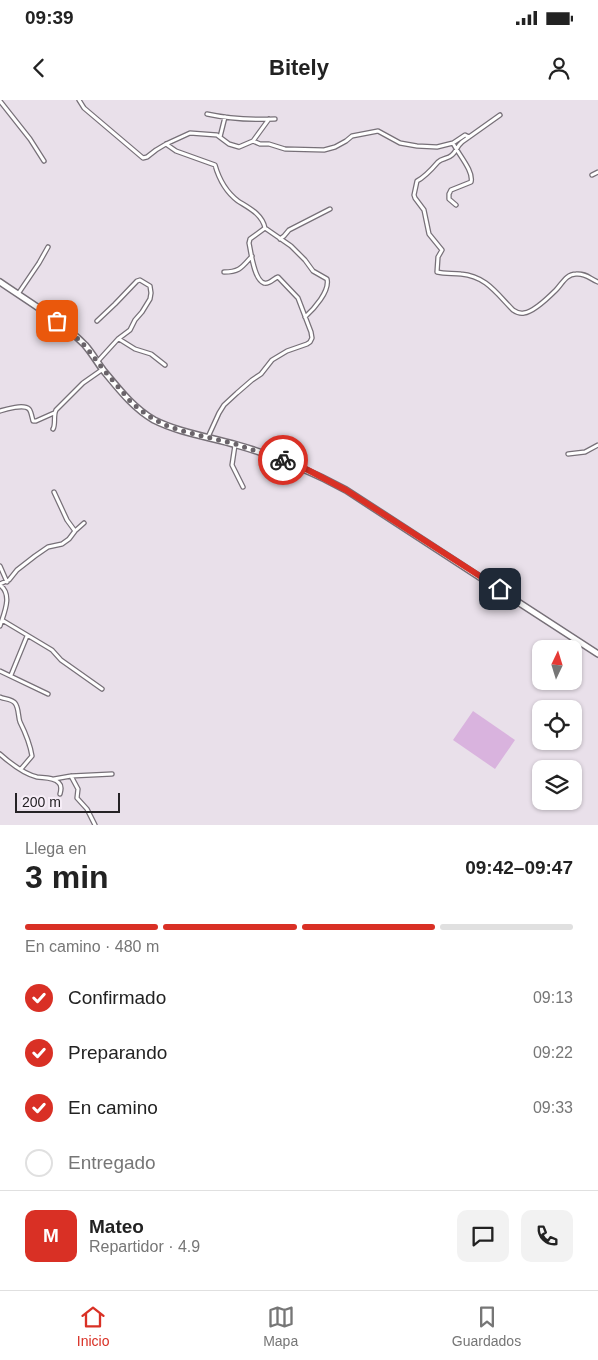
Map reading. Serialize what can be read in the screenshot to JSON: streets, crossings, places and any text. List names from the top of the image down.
{
  "scale_bar": "200 m",
  "north": "top",
  "page": {
    "status": "09:39",
    "header": "Bitely",
    "scale": "200 m",
    "heading": ["3 min", "Llega en", "09:42–09:47"],
    "panel": ["Mateo", "Repartidor · 4.9"],
    "bar": "En camino · 480 m",
    "list": [
      ["Confirmado", "09:13"],
      ["Preparando", "09:22"],
      ["En camino", "09:33"],
      "Entregado"
    ],
    "round": "M",
    "tabs": ["Inicio", "Mapa", "Guardados"]
  }
}
